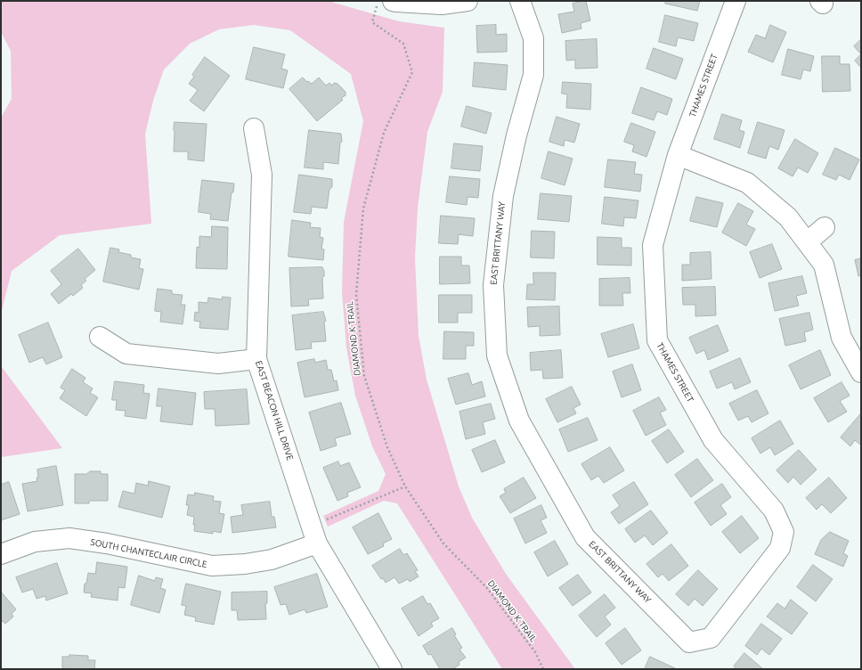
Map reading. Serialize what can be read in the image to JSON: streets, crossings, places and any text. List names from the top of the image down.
{
  "streets": {
    "street": [
      "THAMES STREET",
      "EAST BRITTANY WAY",
      "EAST BEACON HILL DRIVE",
      "SOUTH CHANTECLAIR CIRCLE"
    ],
    "path": ["DIAMOND K TRAIL"]
  },
  "crossings": [
    ["THAMES STREET", "EAST BRITTANY WAY"],
    ["EAST BEACON HILL DRIVE", "SOUTH CHANTECLAIR CIRCLE"]
  ]
}
